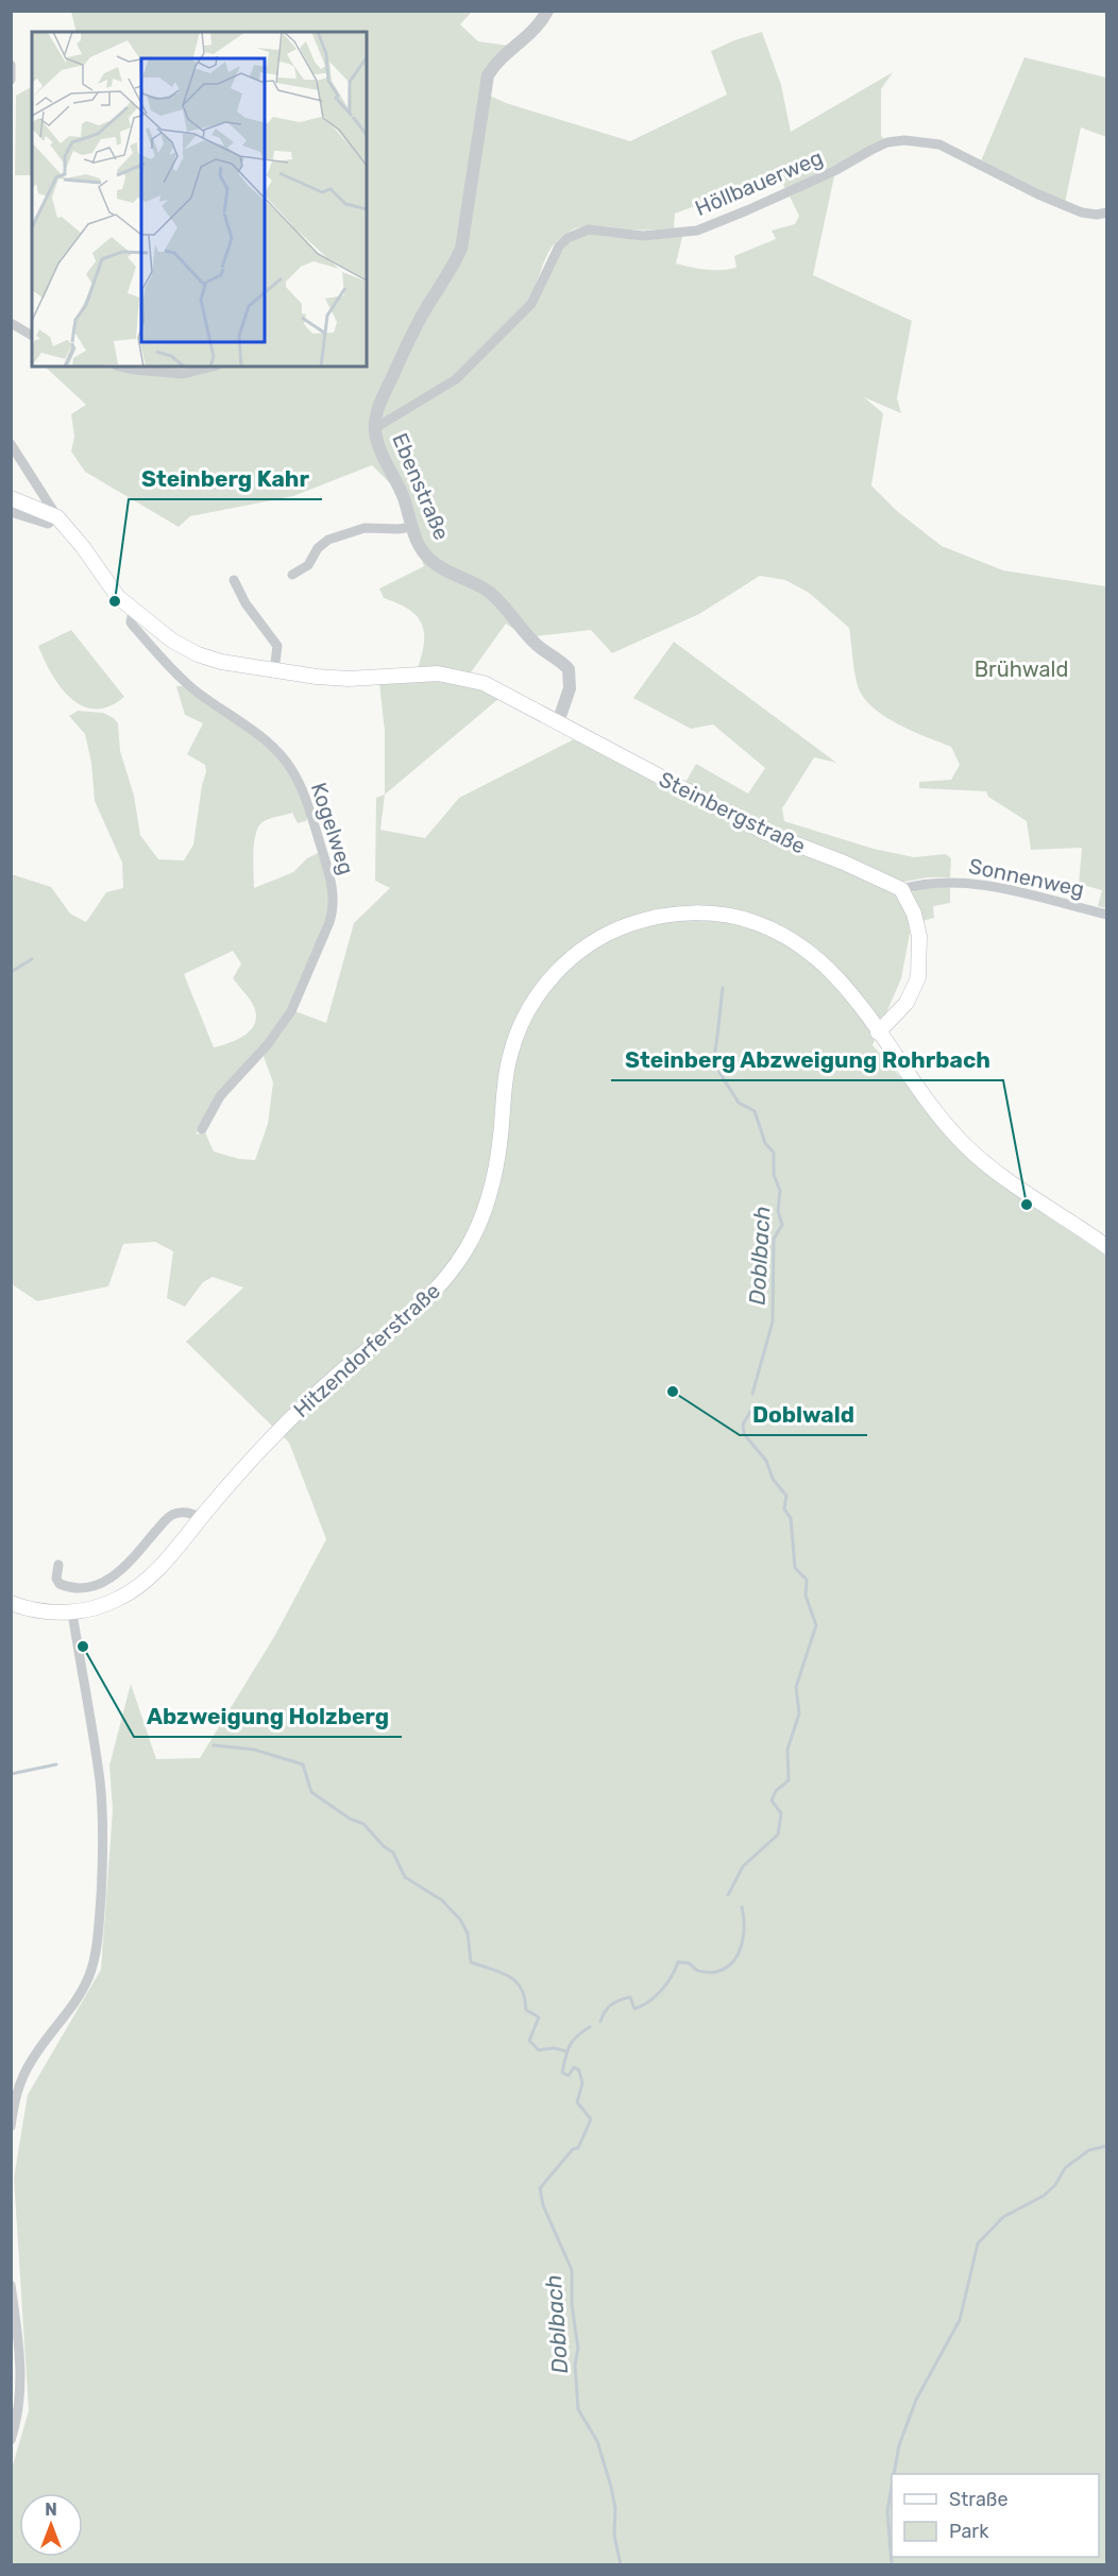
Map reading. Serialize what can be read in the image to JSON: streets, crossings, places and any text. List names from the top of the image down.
{
  "streets": {
    "main road": ["Steinbergstraße", "Hitzendorferstraße"],
    "street": [
      "Höllbauerweg",
      "Ebenstraße",
      "Kogelweg",
      "Sonnenweg"
    ]
  },
  "crossings": [
    ["Höllbauerweg", "Ebenstraße"],
    ["Ebenstraße", "Steinbergstraße"],
    ["Steinbergstraße", "Kogelweg"],
    ["Steinbergstraße", "Sonnenweg"]
  ],
  "water": ["Doblbach"],
  "parks": ["Brühwald"],
  "places": [
    "Steinberg Kahr",
    "Steinberg Abzweigung Rohrbach",
    "Doblwald",
    "Abzweigung Holzberg"
  ],
  "legend": ["Straße", "Park"],
  "north": "top"
}
